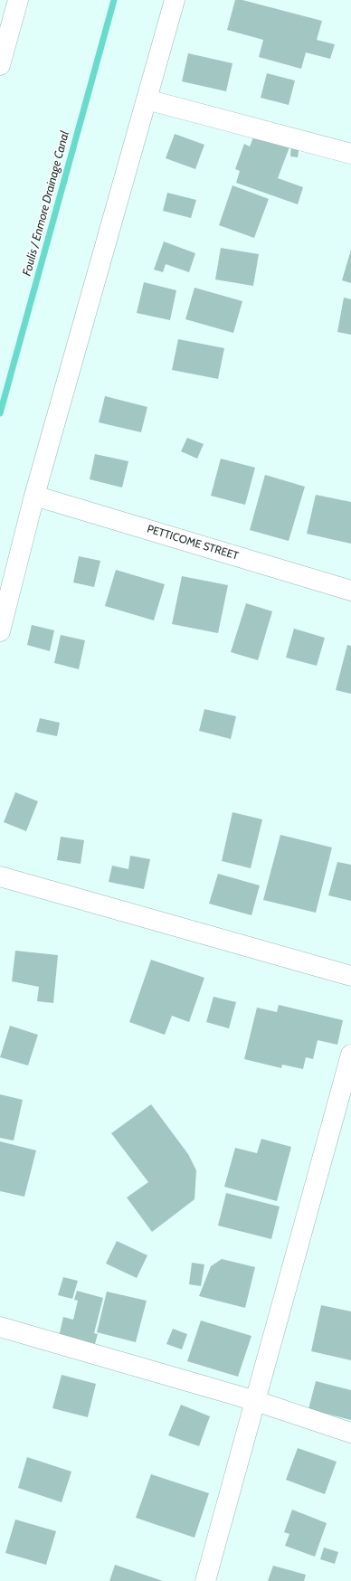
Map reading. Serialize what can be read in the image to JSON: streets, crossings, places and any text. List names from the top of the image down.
{
  "streets": {
    "street": ["PETTICOME STREET"]
  },
  "water": ["Foulis / Enmore Drainage Canal"]
}
